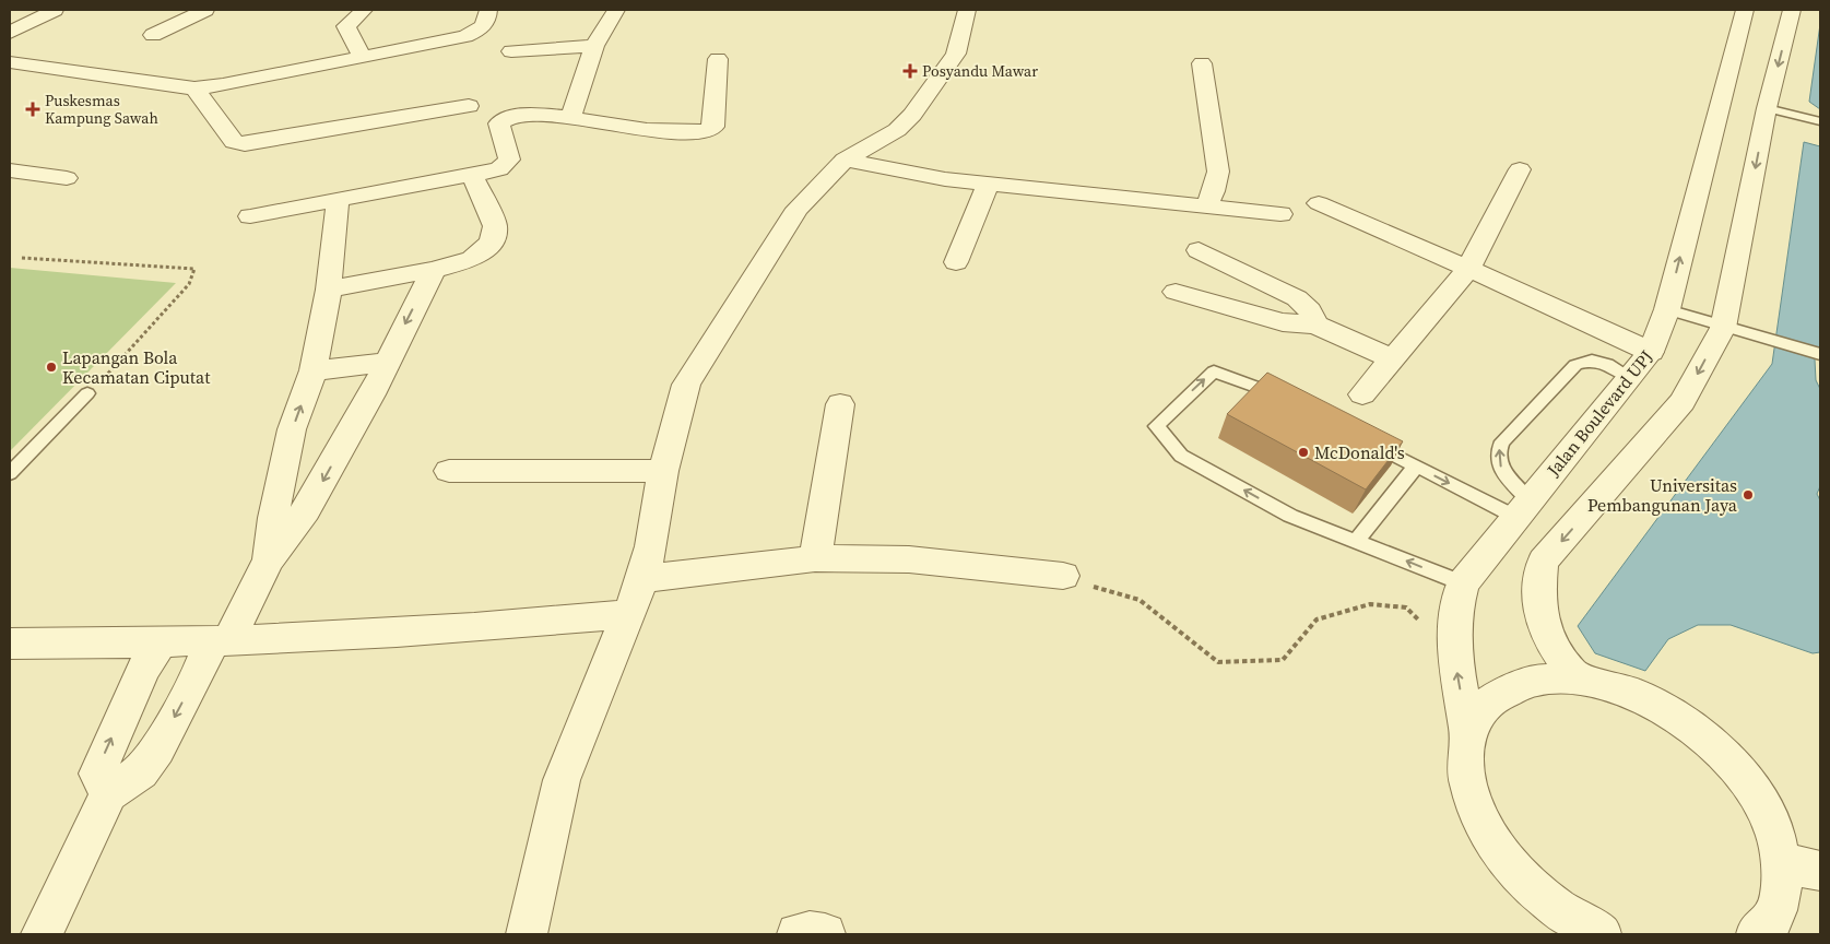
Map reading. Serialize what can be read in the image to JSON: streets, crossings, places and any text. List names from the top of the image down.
{
  "streets": {
    "street": ["Jalan Boulevard UPJ"]
  },
  "places": {
    "health": ["Posyandu Mawar", "Puskesmas Kampung Sawah"],
    "other": ["Lapangan Bola Kecamatan Ciputat", "McDonald's", "Universitas Pembangunan Jaya"]
  }
}
